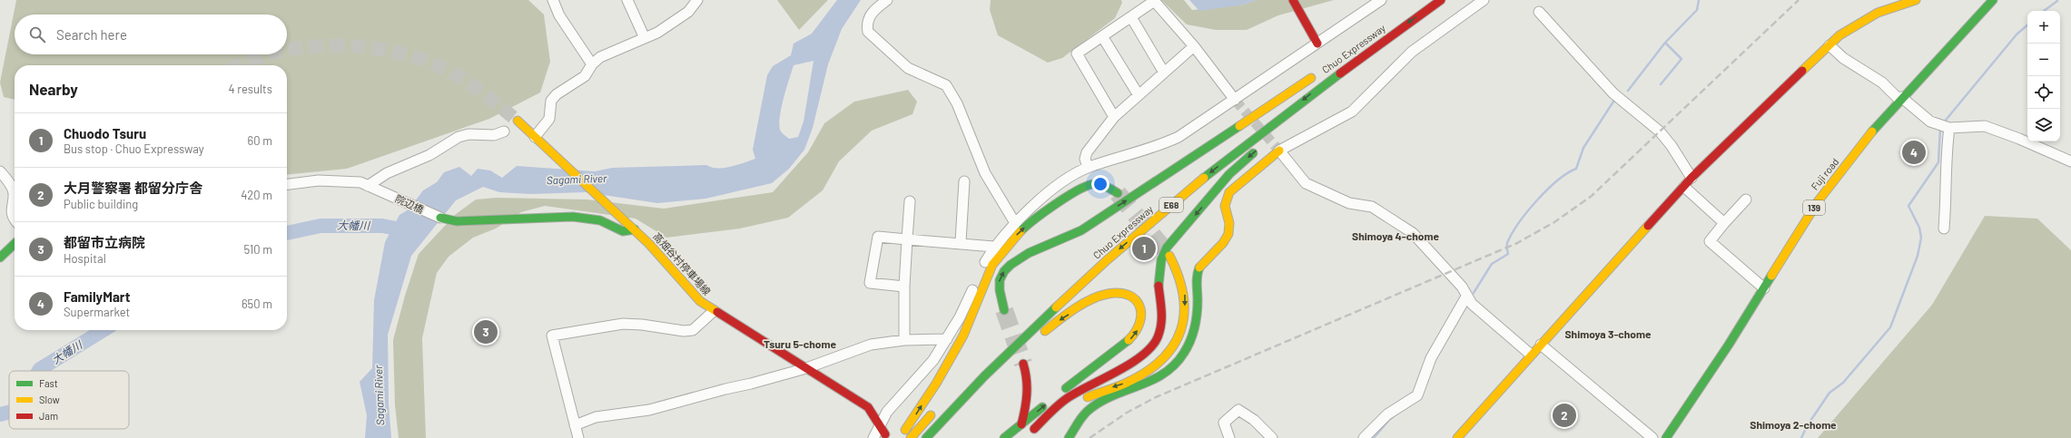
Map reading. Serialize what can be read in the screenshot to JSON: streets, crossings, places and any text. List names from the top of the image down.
{
  "streets": {
    "main road": [
      "Chuo Expressway",
      "Fuji road",
      "E68",
      "139",
      "高畑谷村停車場線"
    ],
    "street": ["院辺橋"]
  },
  "districts": [
    "Shimoya 4-chome",
    "Shimoya 3-chome",
    "Tsuru 5-chome",
    "Shimoya 2-chome"
  ],
  "water": ["Sagami River", "大幡川"],
  "legend": ["Fast", "Slow", "Jam"],
  "page": {
    "map_buttons": ["+", "−"],
    "search": "Search here",
    "heading": ["Nearby", "4 results"],
    "list": [
      {
        "mark": "1",
        "name": "Chuodo Tsuru",
        "note": "Bus stop · Chuo Expressway",
        "value": "60 m"
      },
      {
        "mark": "2",
        "name": "大月警察署 都留分庁舎",
        "note": "Public building",
        "value": "420 m"
      },
      {
        "mark": "3",
        "name": "都留市立病院",
        "note": "Hospital",
        "value": "510 m"
      },
      {
        "mark": "4",
        "name": "FamilyMart",
        "note": "Supermarket",
        "value": "650 m"
      }
    ],
    "pins": [
      "4",
      "1",
      "3",
      "2"
    ]
  }
}
